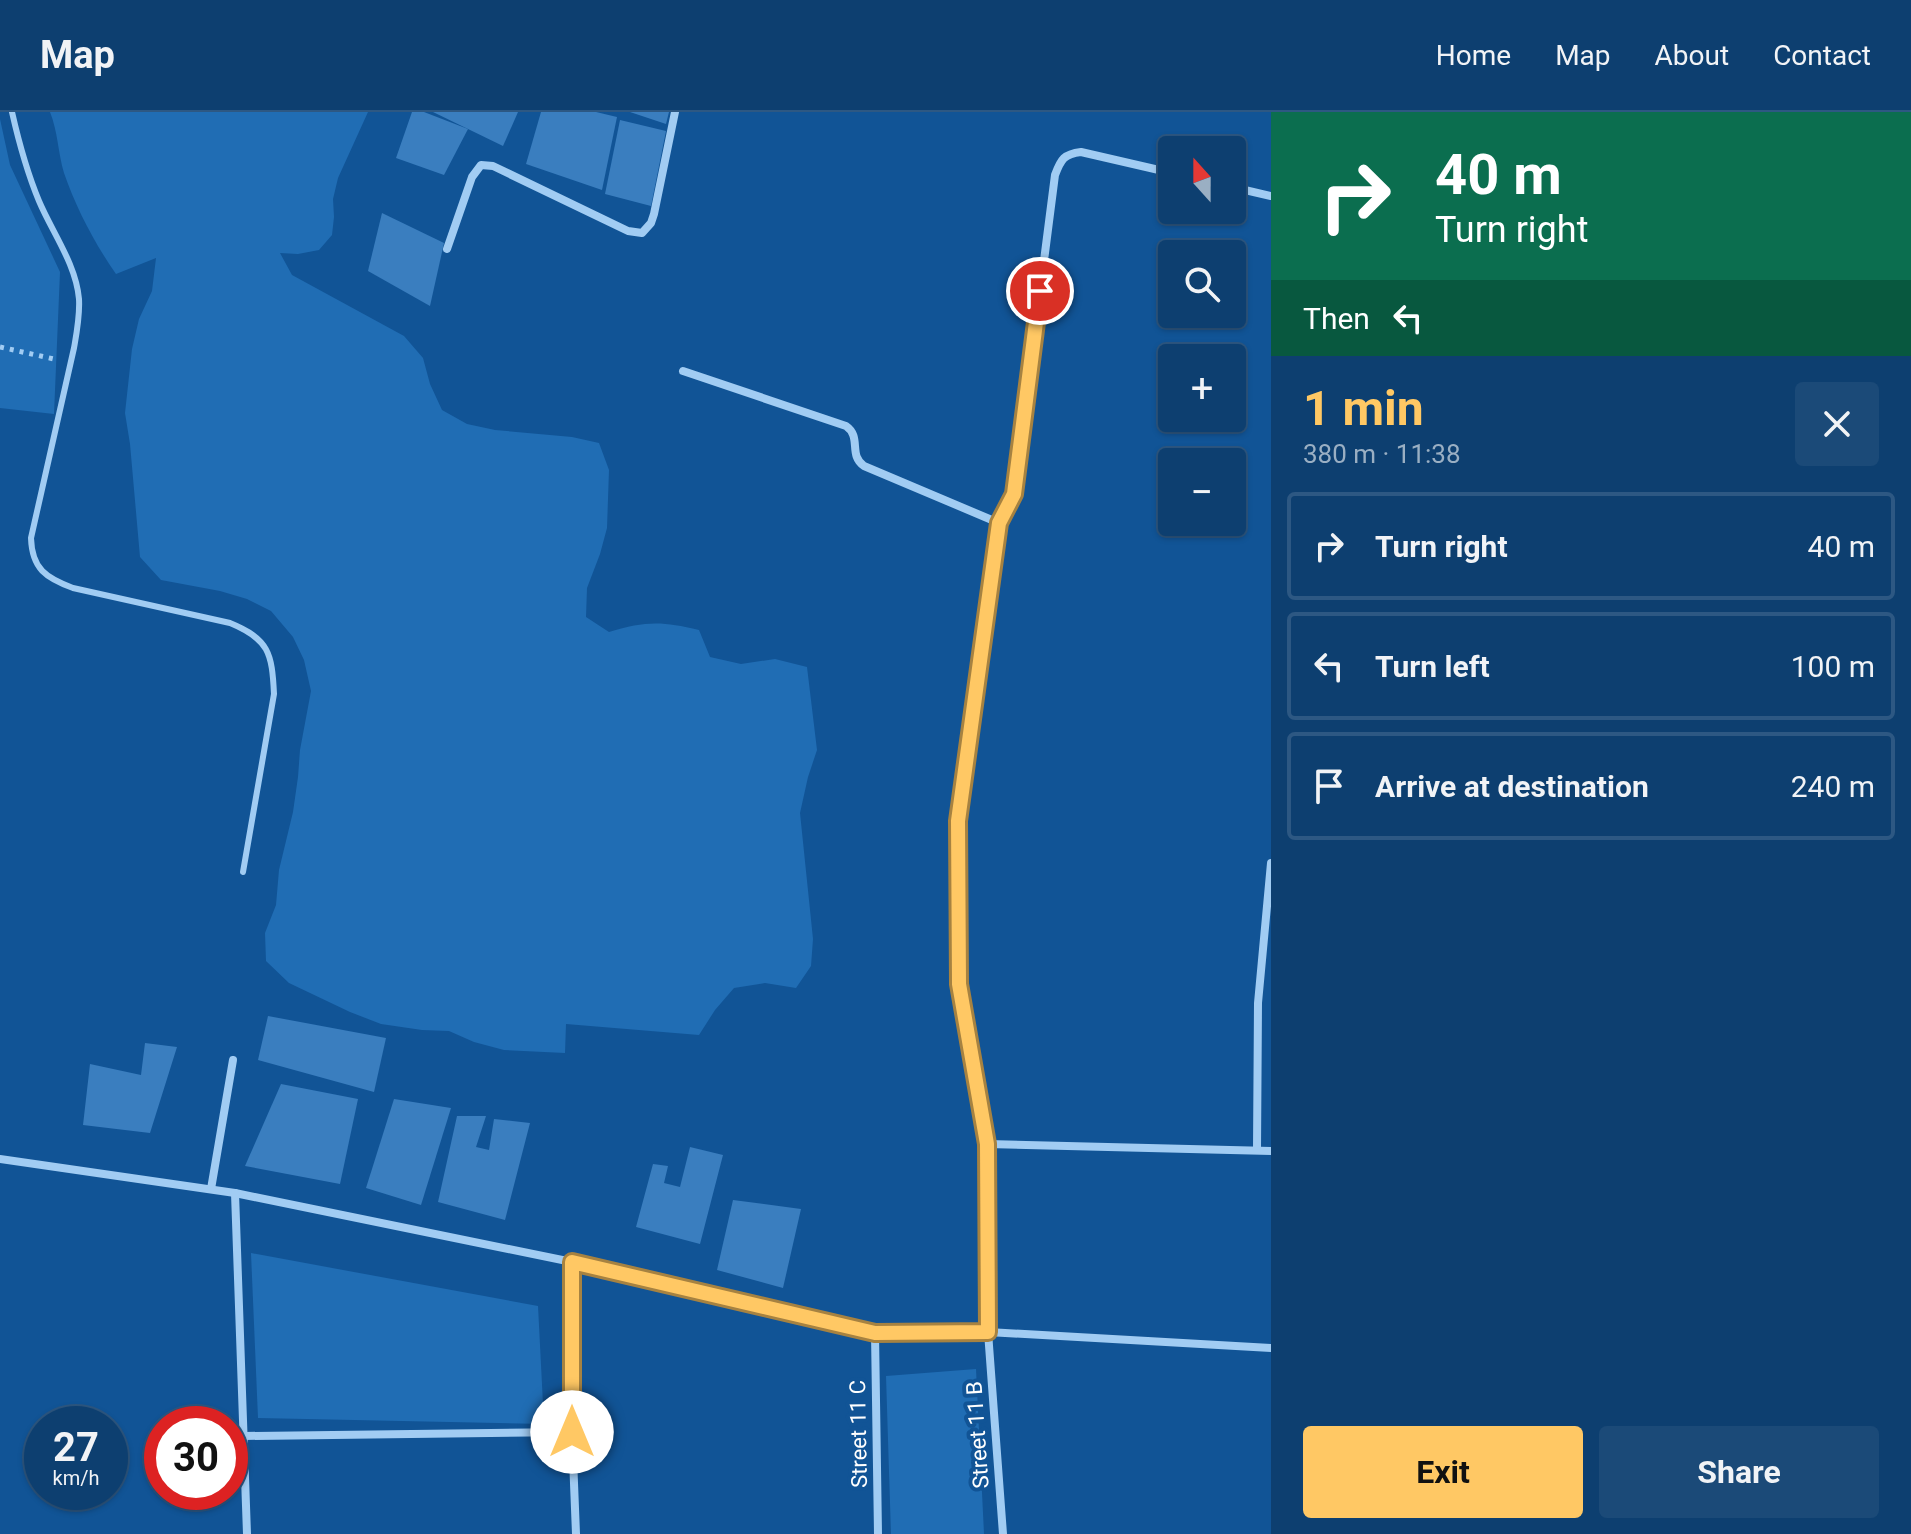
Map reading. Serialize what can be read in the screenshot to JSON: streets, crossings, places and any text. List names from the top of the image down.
{
  "streets": {
    "street": ["Street 11 C", "Street 11 B"]
  },
  "north": "top",
  "page": {
    "header": "Map",
    "nav": [
      "Home",
      "Map",
      "About",
      "Contact"
    ],
    "turn": ["40 m", "Turn right"],
    "map_buttons": ["+", "−"],
    "then": "Then",
    "heading": ["1 min", "380 m · 11:38"],
    "list": [
      {
        "name": "Turn right",
        "value": "40 m"
      },
      {
        "name": "Turn left",
        "value": "100 m"
      },
      {
        "name": "Arrive at destination",
        "value": "240 m"
      }
    ],
    "speed": "27 km/h",
    "limit": "30",
    "buttons": ["Exit", "Share"]
  }
}
